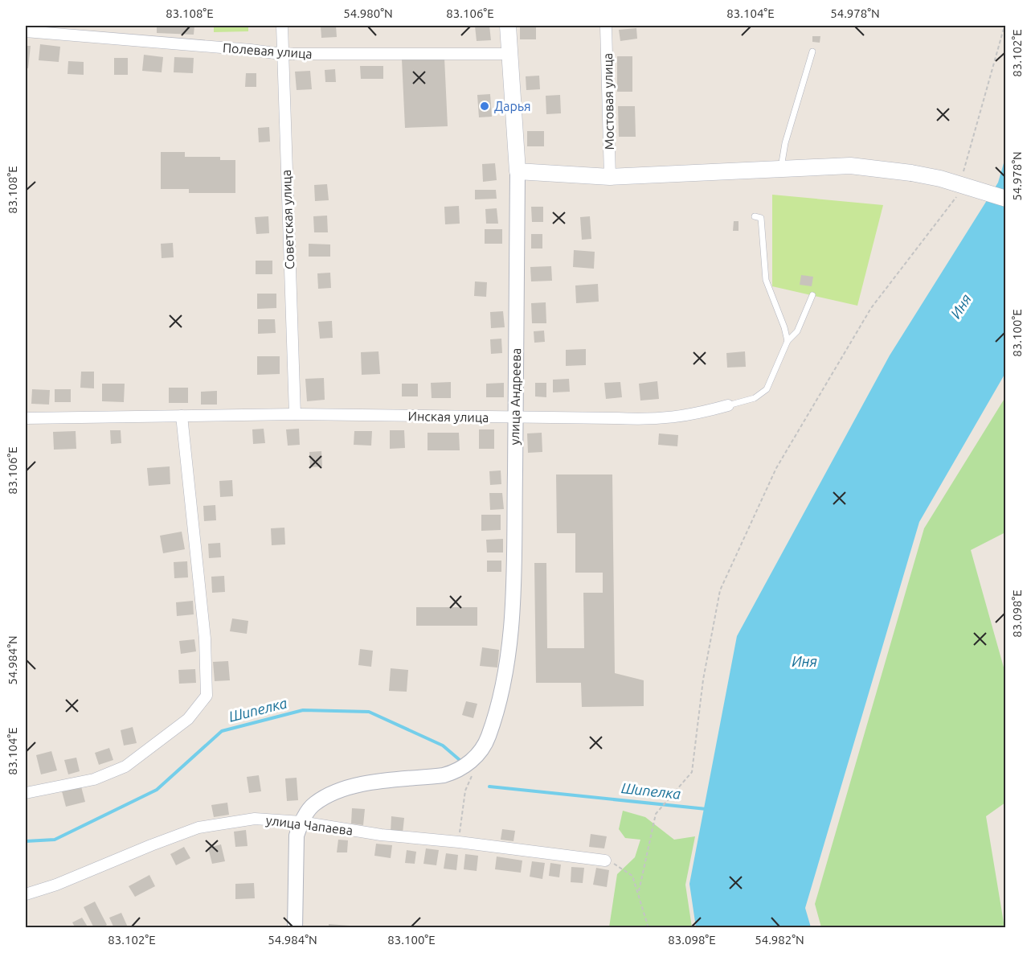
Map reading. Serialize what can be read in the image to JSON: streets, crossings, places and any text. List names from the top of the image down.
{
  "streets": {
    "main road": ["улица Андреева"],
    "street": [
      "Полевая улица",
      "Мостовая улица",
      "Советская улица",
      "Инская улица",
      "улица Чапаева"
    ]
  },
  "crossings": [
    ["Полевая улица", "Советская улица"],
    ["Полевая улица", "улица Андреева"],
    ["Советская улица", "Инская улица"],
    ["улица Андреева", "Инская улица"],
    ["улица Андреева", "улица Чапаева"]
  ],
  "water": ["Иня", "Шипелка"],
  "places": ["Дарья"],
  "coordinates": [
    "83.108°E",
    "54.980°N",
    "83.106°E",
    "83.104°E",
    "54.978°N",
    "83.102°E",
    "83.100°E",
    "83.098°E",
    "54.984°N",
    "54.982°N"
  ]
}
